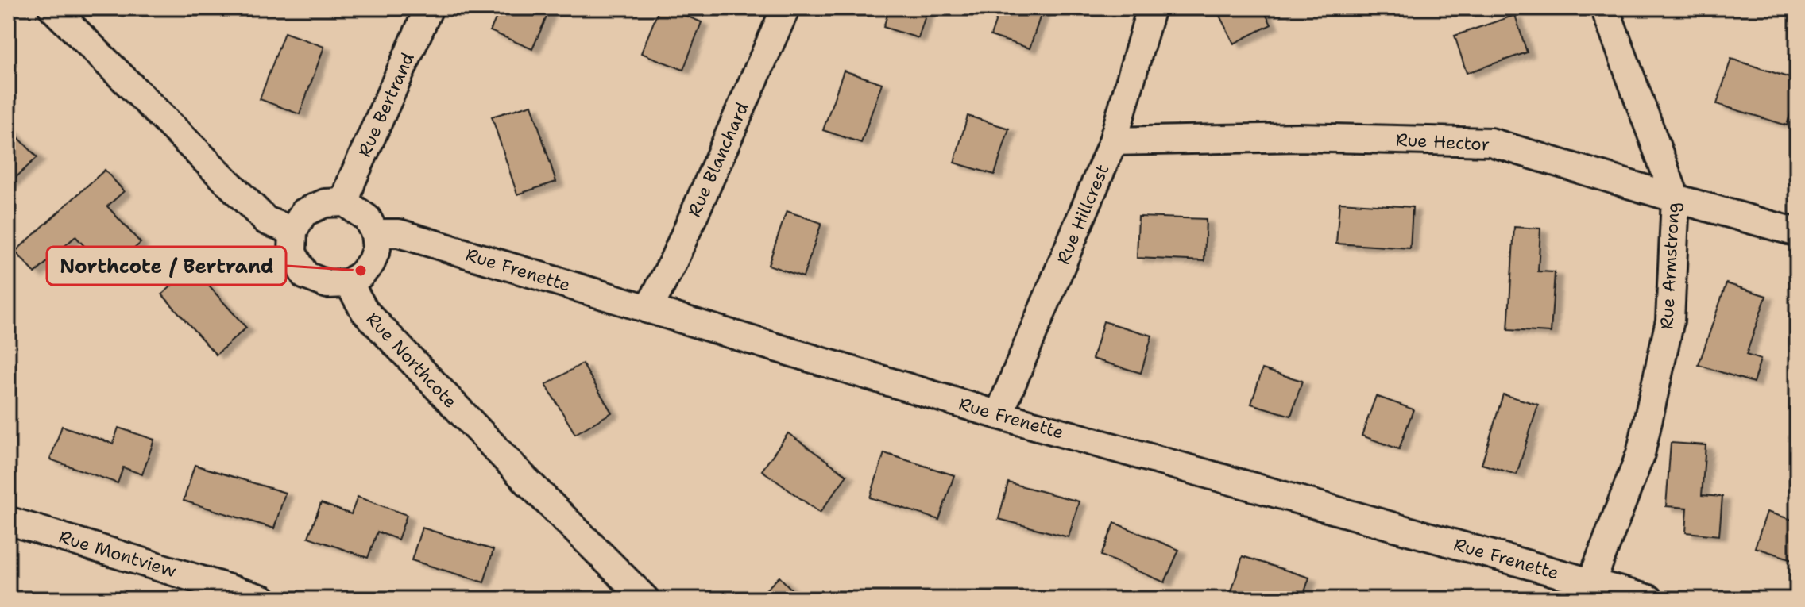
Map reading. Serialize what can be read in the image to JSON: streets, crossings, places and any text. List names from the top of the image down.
{
  "streets": {
    "street": [
      "Rue Bertrand",
      "Rue Hector",
      "Rue Blanchard",
      "Rue Hillcrest",
      "Rue Armstrong",
      "Rue Frenette",
      "Rue Northcote",
      "Rue Montview"
    ]
  },
  "crossings": [
    ["Rue Bertrand", "Rue Frenette"],
    ["Rue Bertrand", "Rue Northcote"],
    ["Rue Hector", "Rue Hillcrest"],
    ["Rue Hector", "Rue Armstrong"],
    ["Rue Blanchard", "Rue Frenette"],
    ["Rue Hillcrest", "Rue Frenette"],
    ["Rue Armstrong", "Rue Frenette"],
    ["Rue Frenette", "Rue Northcote"]
  ],
  "places": ["Northcote / Bertrand"]
}
